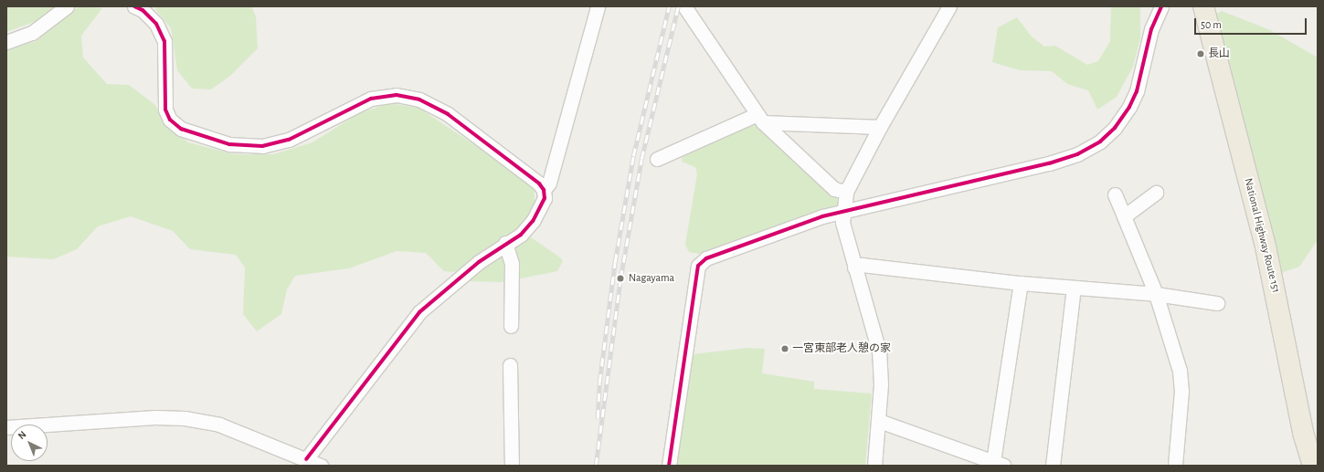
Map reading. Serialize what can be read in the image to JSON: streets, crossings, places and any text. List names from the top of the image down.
{
  "streets": {
    "highway": ["National Highway Route 151"]
  },
  "places": ["長山", "Nagayama", "一宮東部老人憩の家"],
  "scale_bar": "50 m",
  "north": "top left"
}
